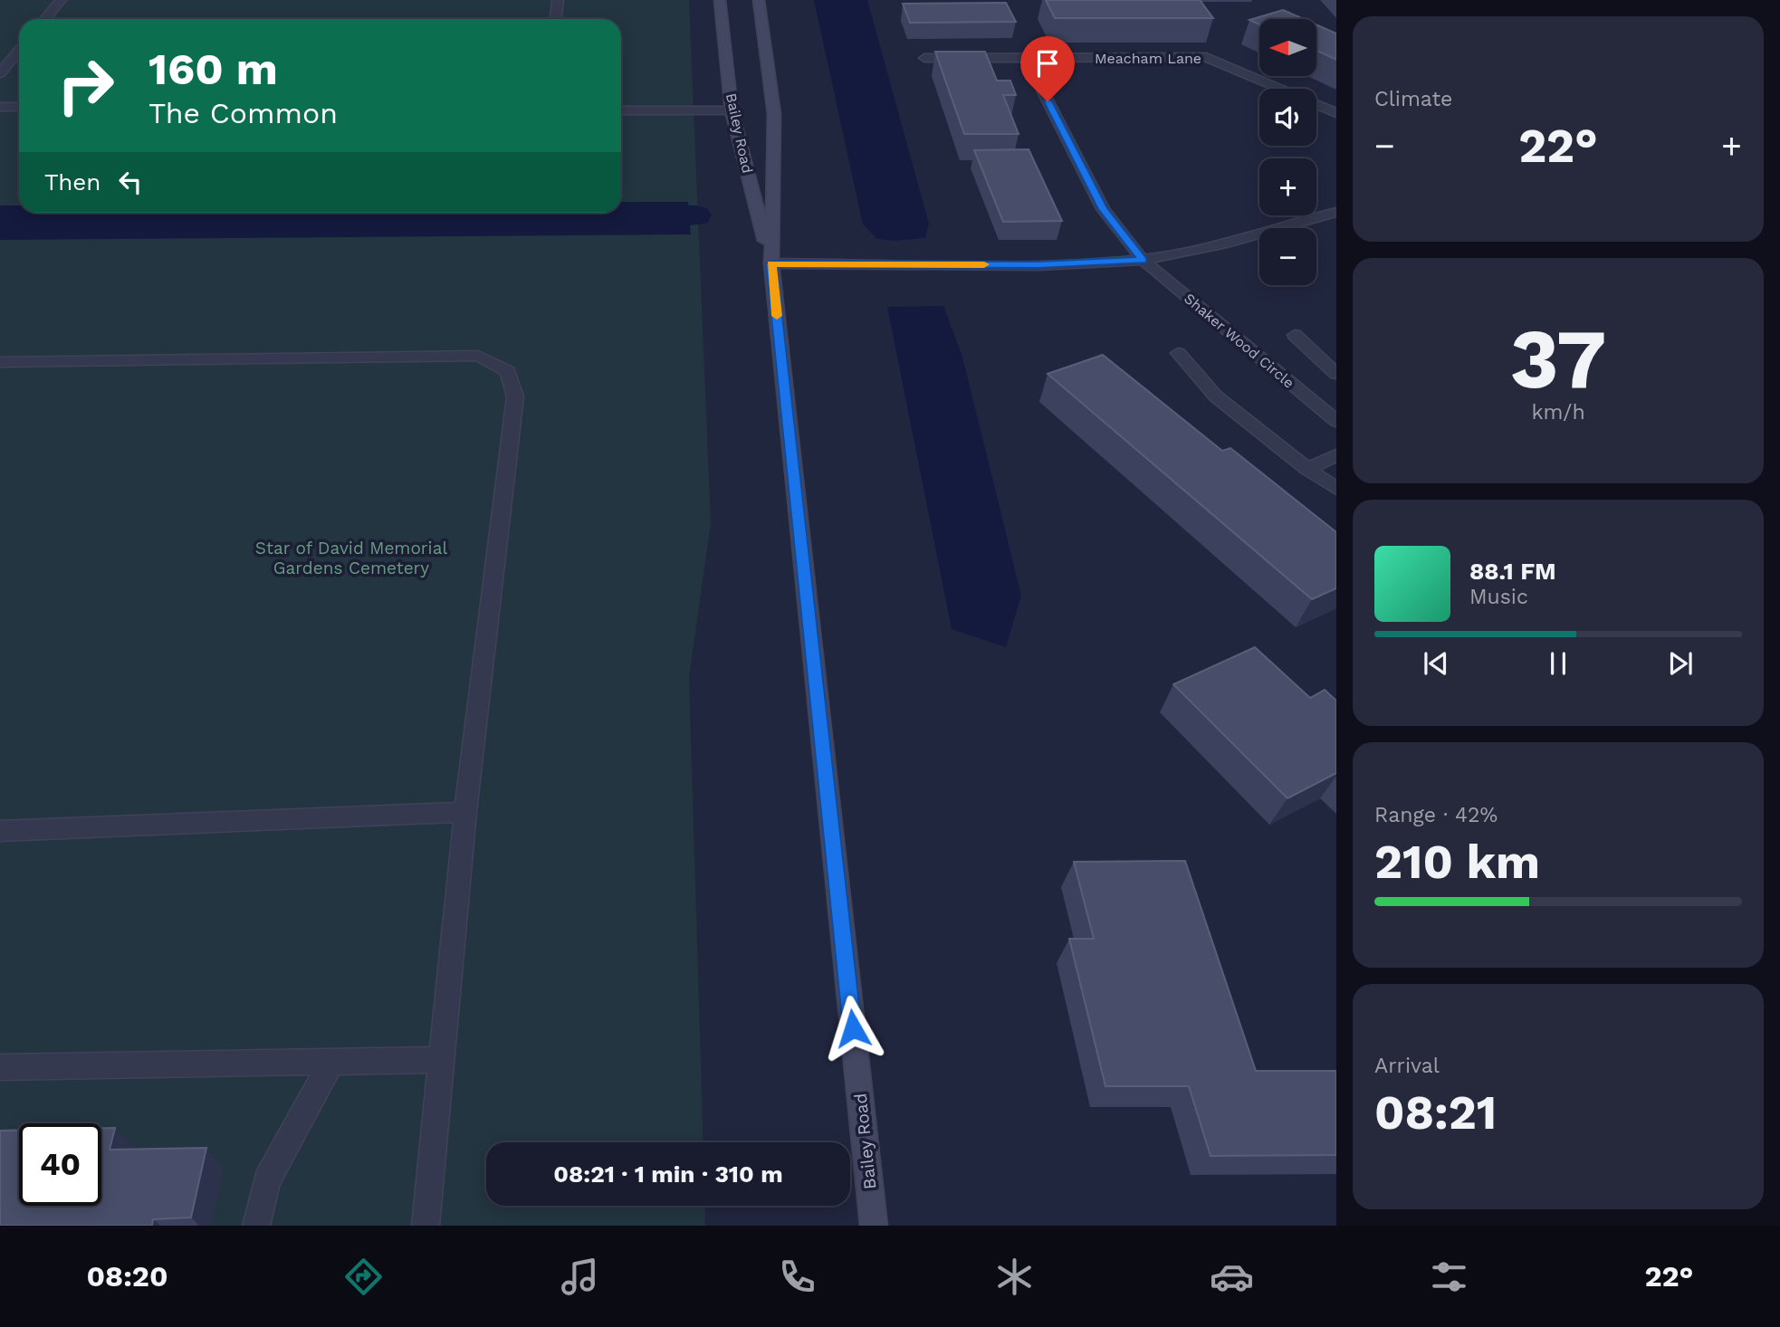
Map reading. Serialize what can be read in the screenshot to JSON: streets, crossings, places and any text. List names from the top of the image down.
{
  "streets": {
    "street": ["Meacham Lane", "Bailey Road", "Shaker Wood Circle"]
  },
  "parks": ["Star of David Memorial Gardens Cemetery"],
  "north": "left",
  "page": {
    "tile": [
      "Climate",
      ["37", "km/h"],
      ["Range · 42%", "210 km"],
      ["Arrival", "08:21"]
    ],
    "map_buttons": ["+", "−"],
    "turn": ["160 m", "The Common"],
    "heat": ["−", "22°", "+"],
    "then": "Then",
    "song": ["88.1 FM", "Music"],
    "limit": "40",
    "trip": "08:21 · 1 min · 310 m",
    "tabs": ["08:20", "22°"]
  }
}
